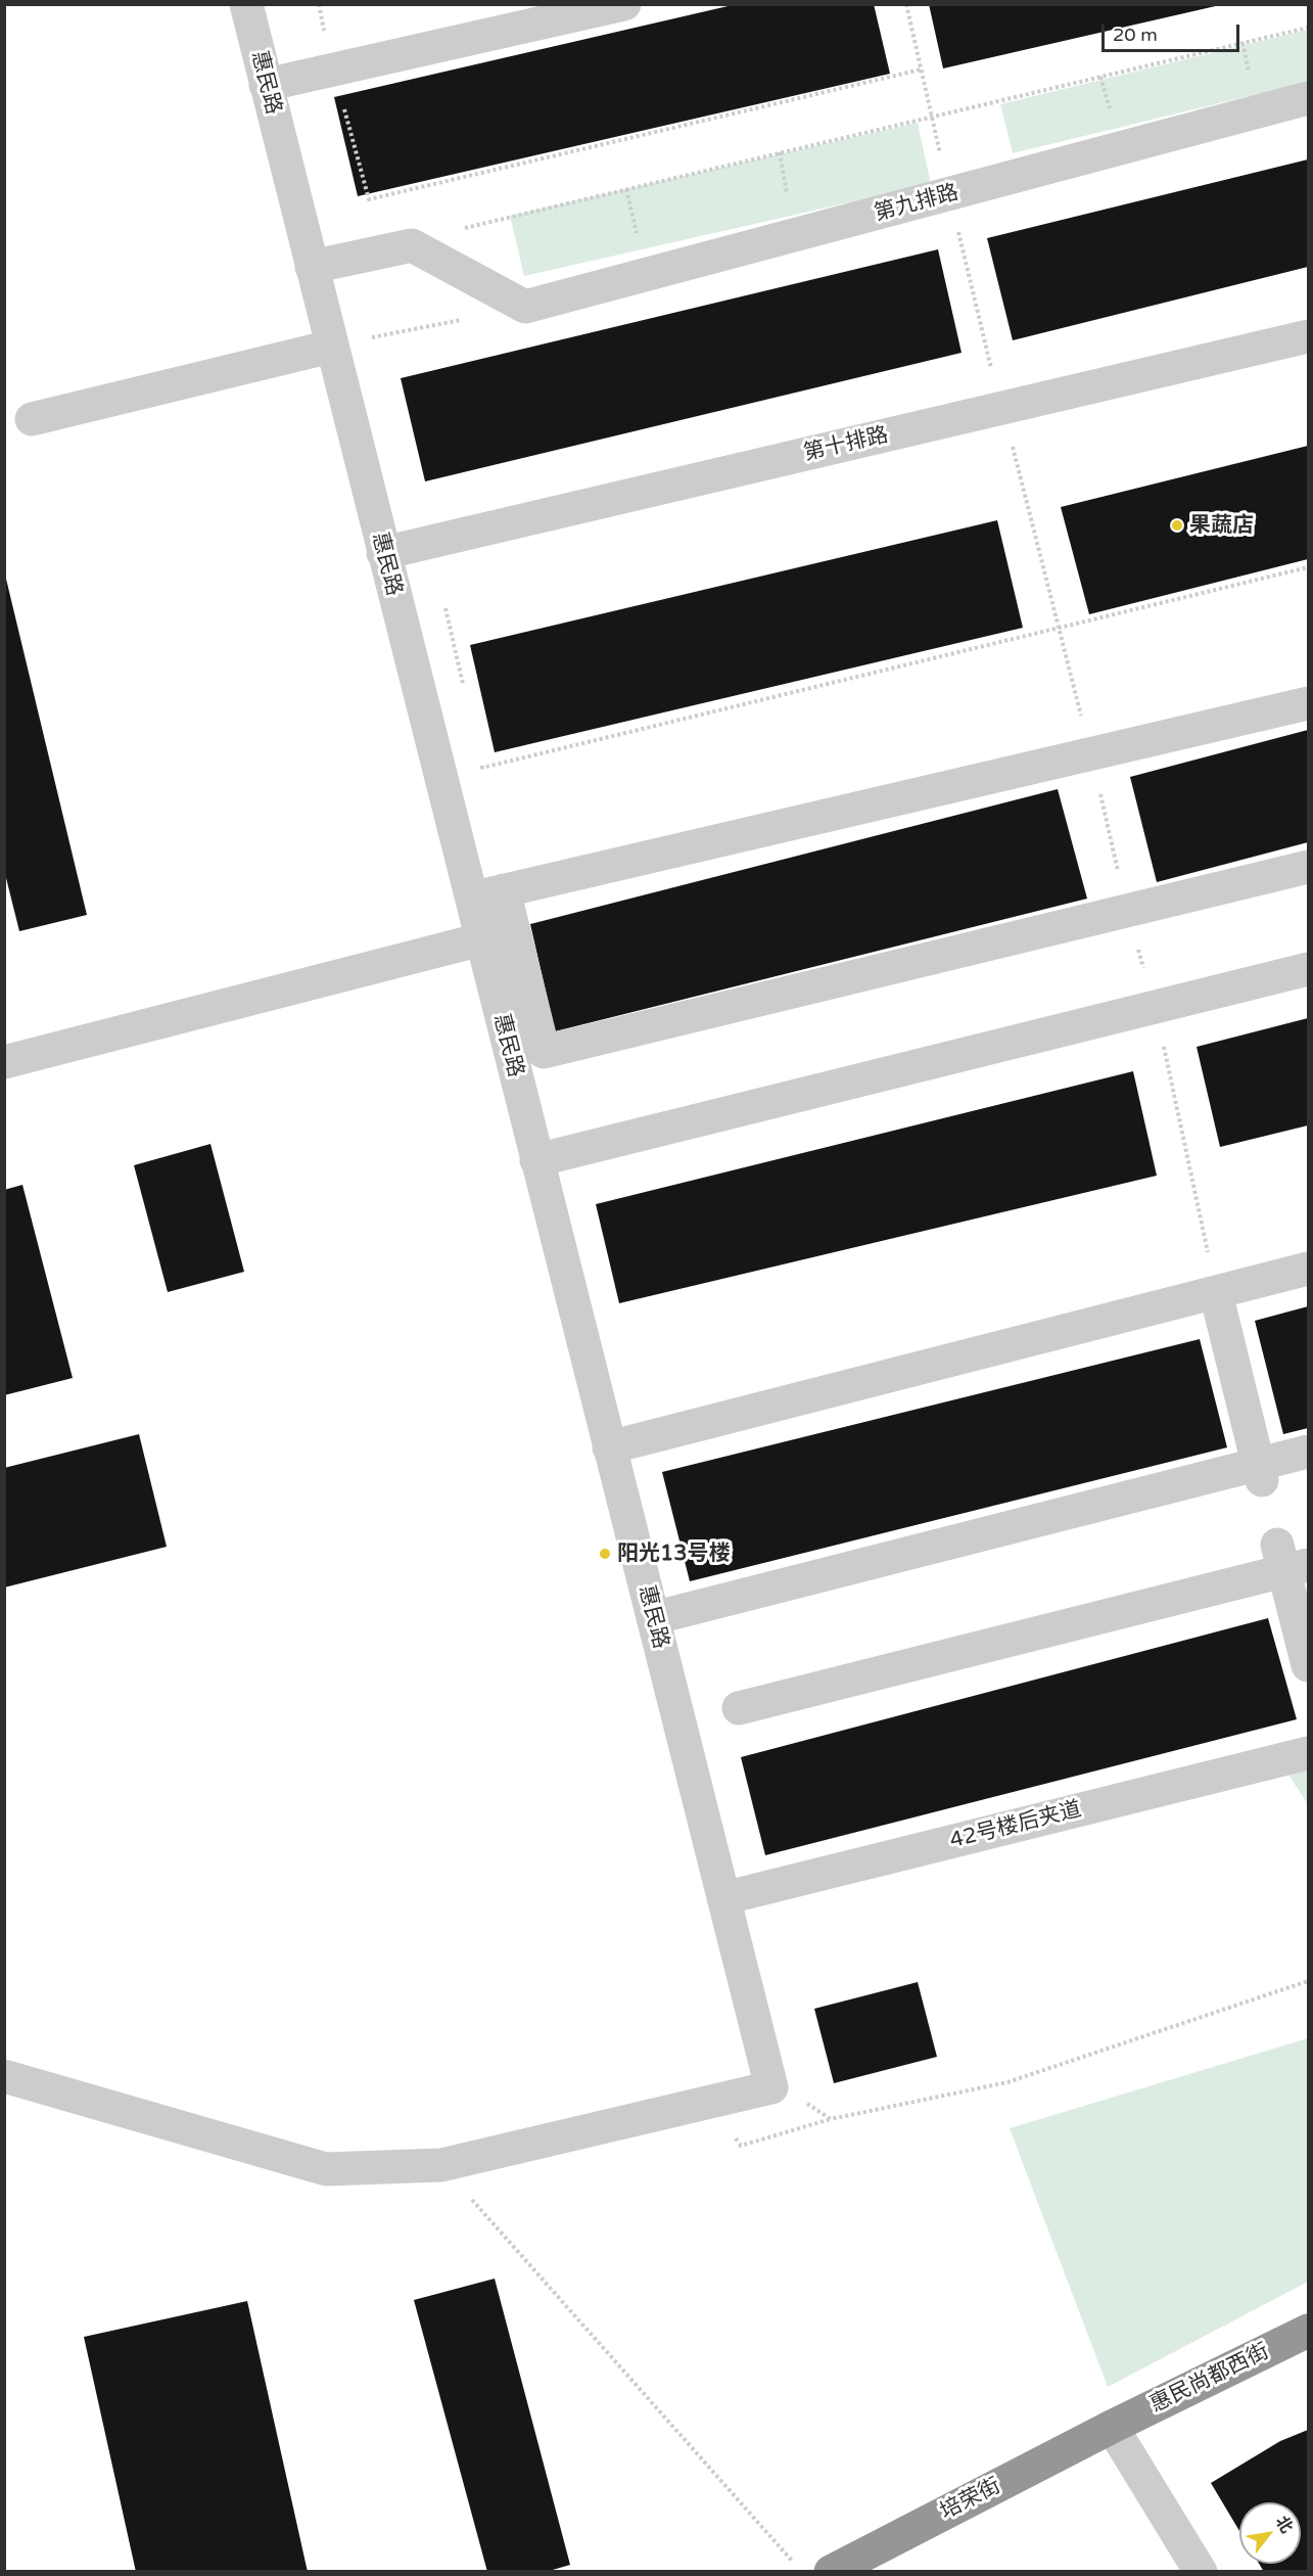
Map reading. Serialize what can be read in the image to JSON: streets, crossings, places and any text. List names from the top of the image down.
{
  "streets": {
    "highway": ["惠民尚都西街", "培荣街"],
    "street": [
      "惠民路",
      "第九排路",
      "第十排路",
      "42号楼后夹道"
    ]
  },
  "crossings": [
    ["惠民路", "第十排路"],
    ["惠民路", "42号楼后夹道"],
    ["惠民尚都西街", "培荣街"]
  ],
  "places": ["果蔬店", "阳光13号楼"],
  "scale_bar": "20 m",
  "north": "top right"
}
